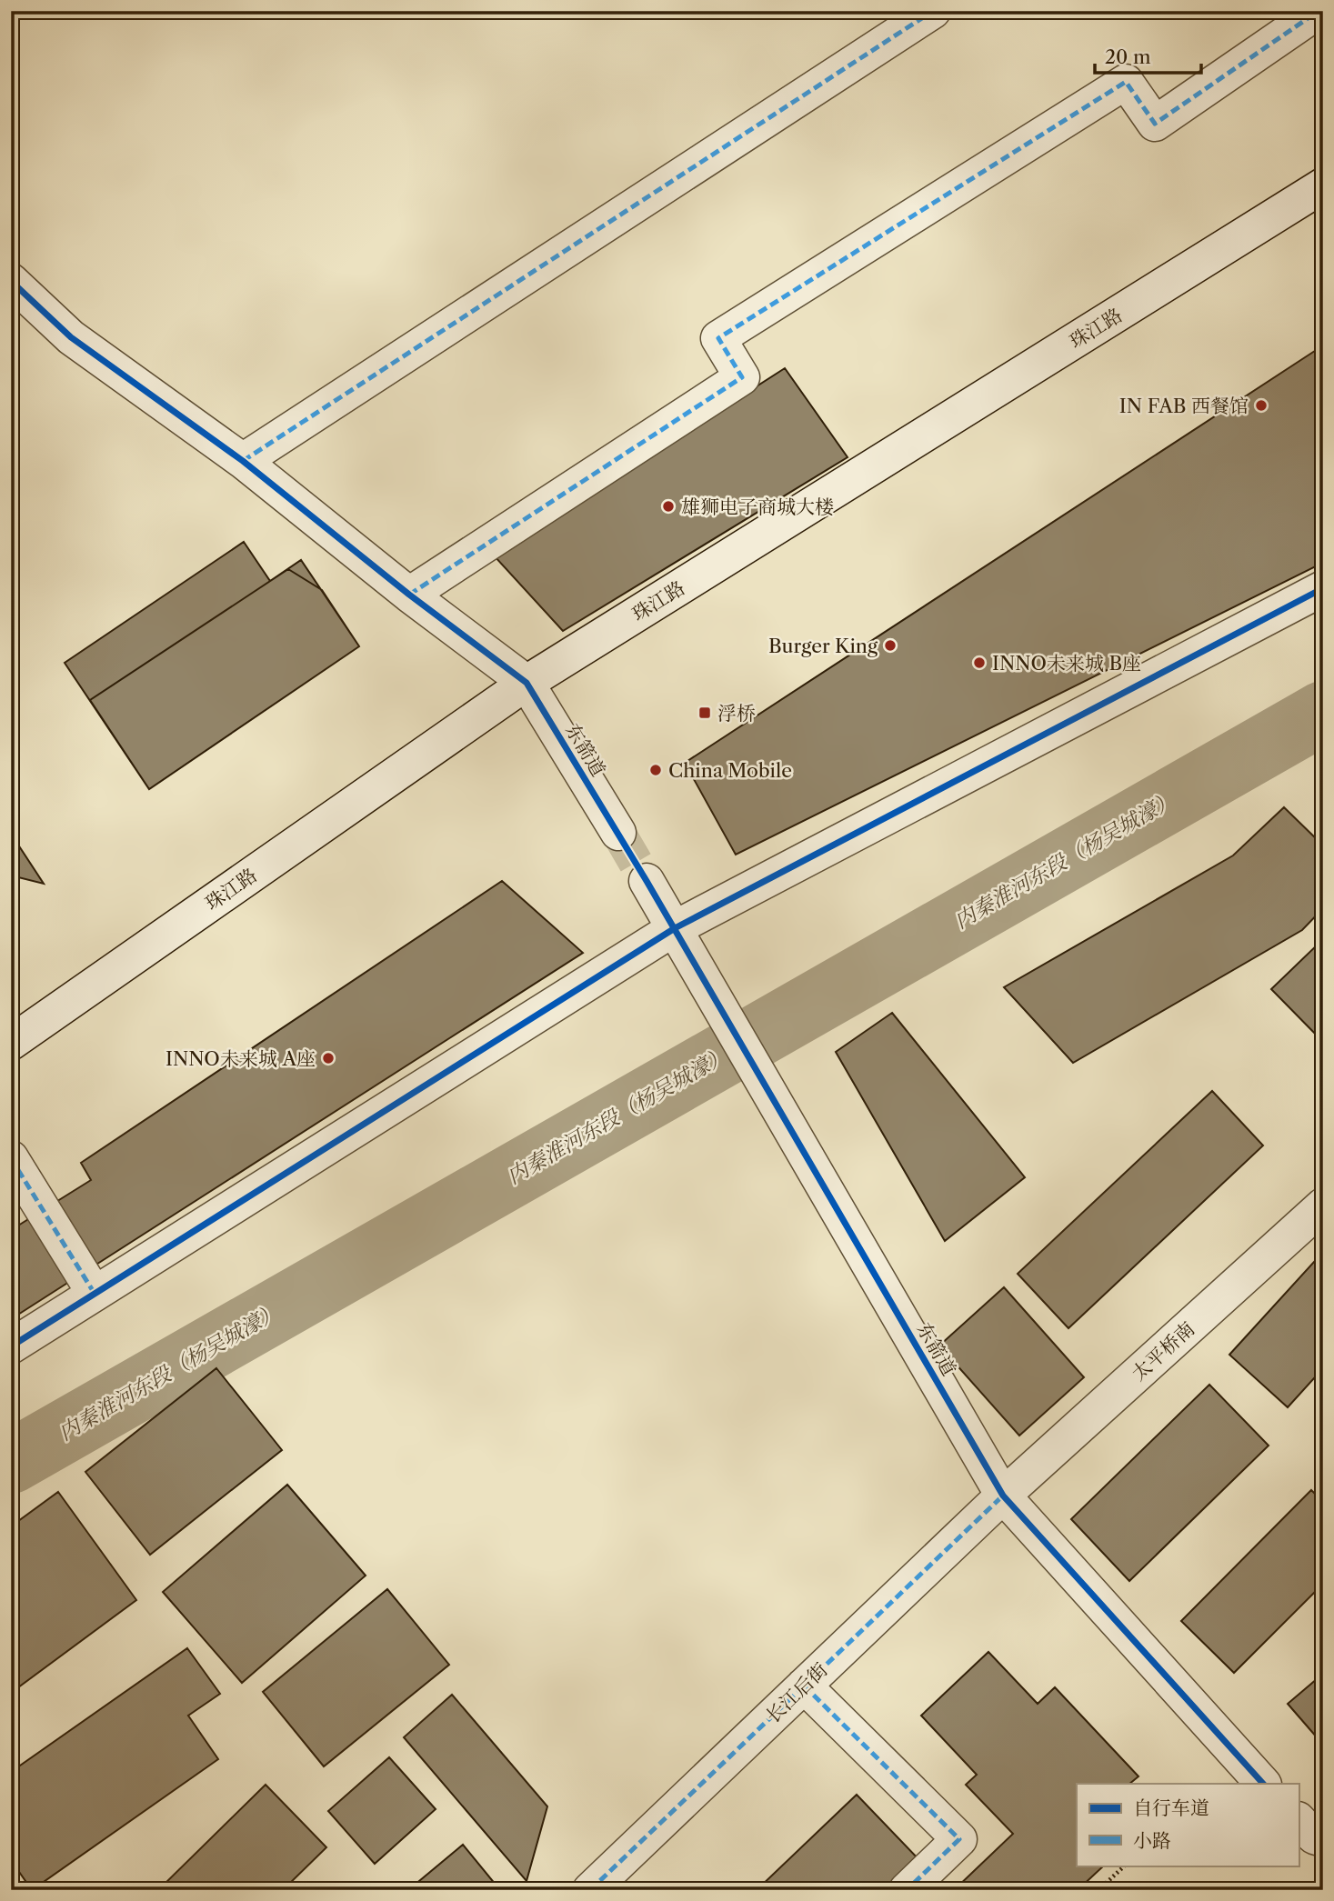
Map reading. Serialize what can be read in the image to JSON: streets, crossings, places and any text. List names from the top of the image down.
{
  "streets": {
    "street": [
      "珠江路",
      "东箭道",
      "太平桥南",
      "长江后街"
    ]
  },
  "crossings": [
    ["珠江路", "东箭道"],
    ["东箭道", "太平桥南"],
    ["东箭道", "长江后街"],
    ["太平桥南", "长江后街"]
  ],
  "water": ["内秦淮河东段（杨吴城濠）"],
  "places": {
    "other": [
      "IN FAB 西餐馆",
      "雄狮电子商城大楼",
      "Burger King",
      "INNO未来城 B座",
      "China Mobile",
      "INNO未来城 A座"
    ],
    "transit": ["浮桥"]
  },
  "legend": ["自行车道", "小路"],
  "scale_bar": "20 m"
}
